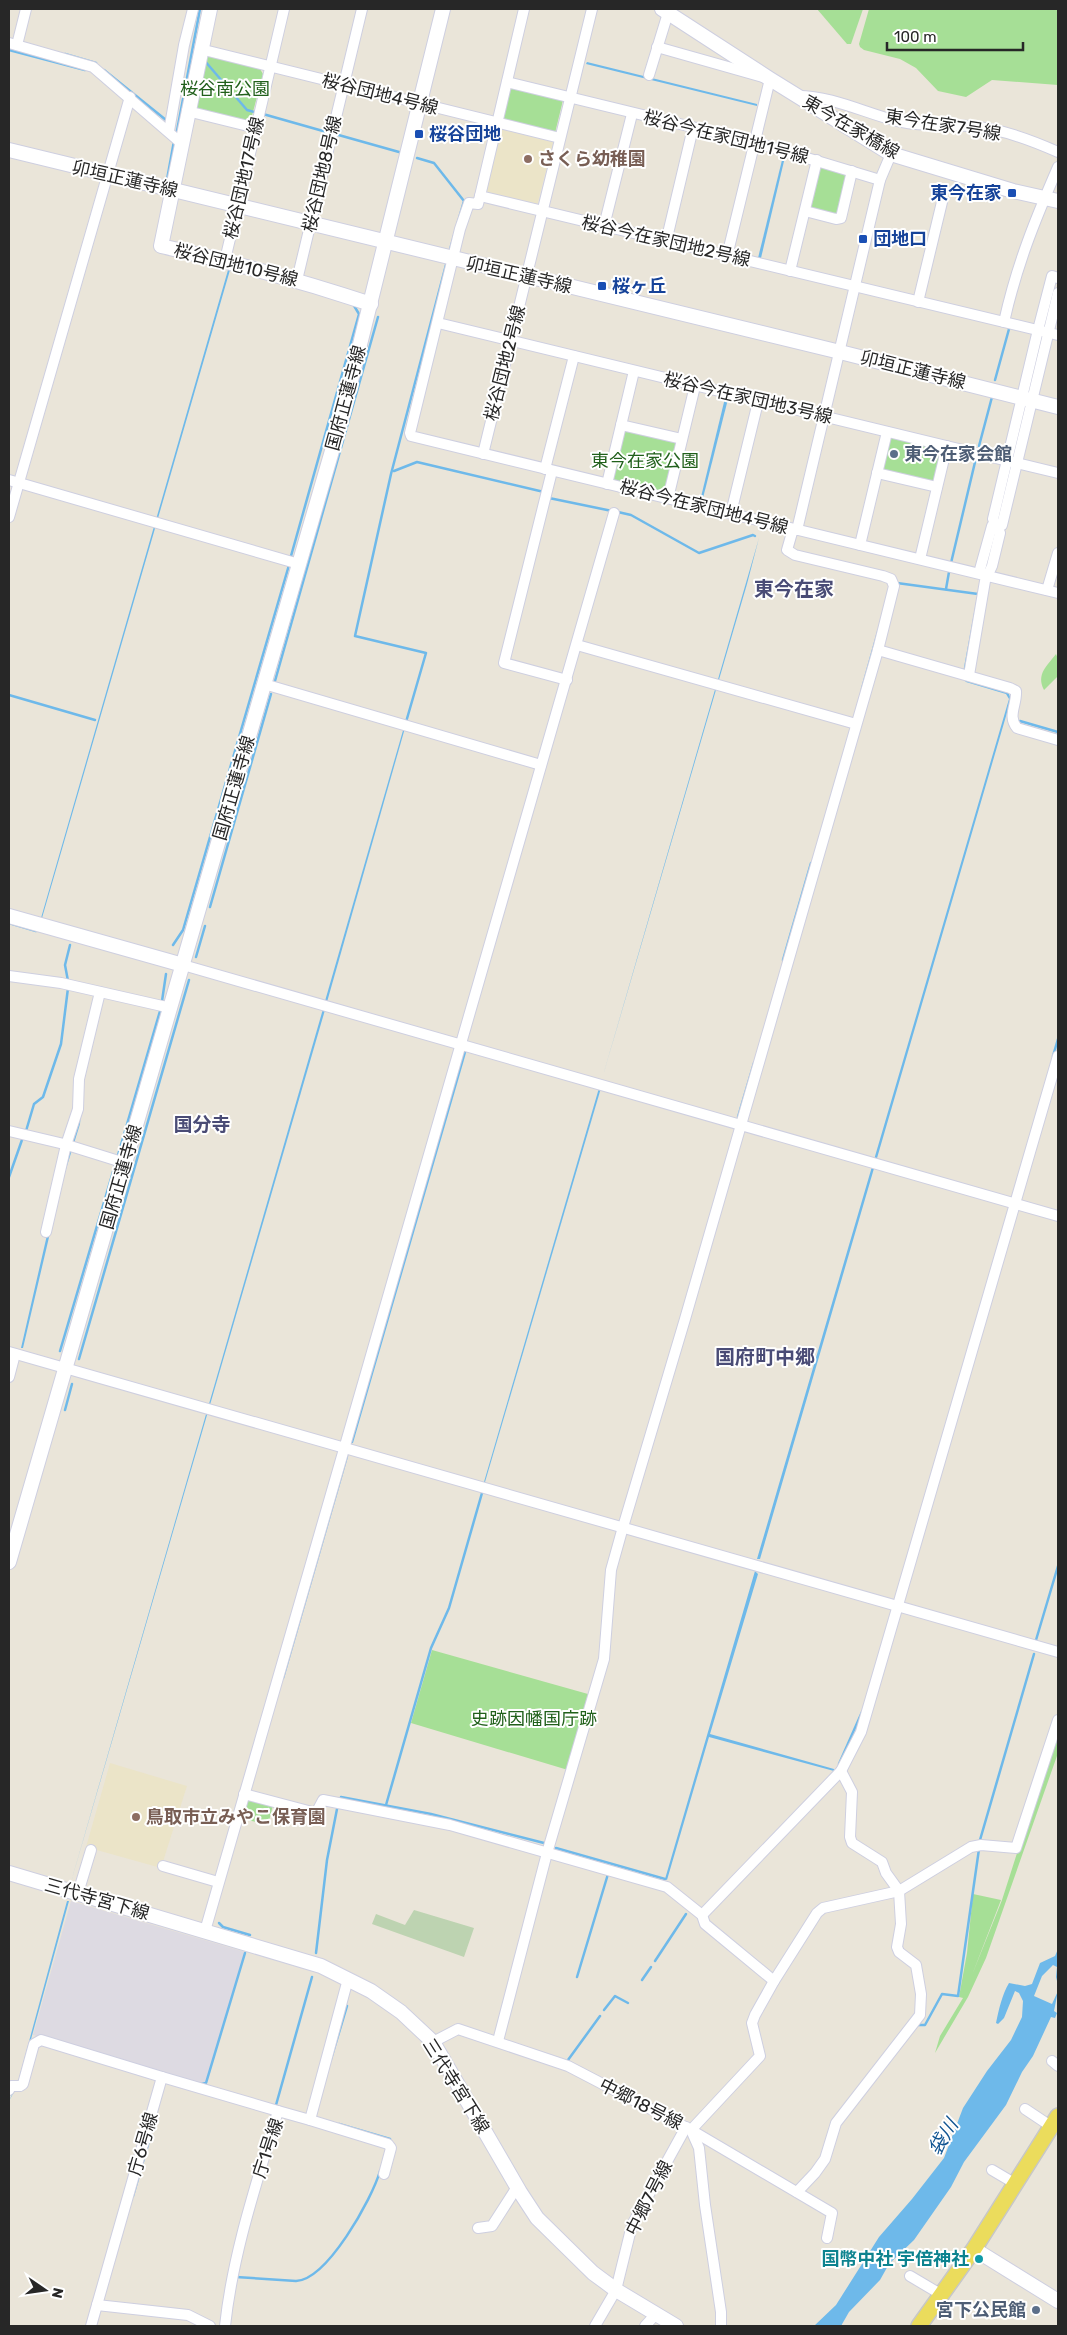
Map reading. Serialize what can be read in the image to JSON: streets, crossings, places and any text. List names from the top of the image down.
{
  "streets": {
    "main road": [
      "東今在家橋線",
      "卯垣正蓮寺線",
      "桜谷団地10号線",
      "国府正蓮寺線",
      "三代寺宮下線"
    ],
    "street": [
      "桜谷団地4号線",
      "東今在家7号線",
      "桜谷今在家団地1号線",
      "桜谷団地8号線",
      "桜谷団地17号線",
      "桜谷今在家団地2号線",
      "桜谷団地2号線",
      "桜谷今在家団地3号線",
      "桜谷今在家団地4号線",
      "中郷18号線",
      "庁6号線",
      "庁1号線",
      "中郷7号線"
    ]
  },
  "crossings": [
    ["桜谷団地4号線", "桜谷団地8号線"],
    ["桜谷団地4号線", "桜谷団地17号線"],
    ["桜谷団地4号線", "桜谷団地10号線"],
    ["桜谷団地4号線", "桜谷団地2号線"],
    ["桜谷団地4号線", "国府正蓮寺線"],
    ["東今在家7号線", "東今在家橋線"],
    ["桜谷今在家団地1号線", "桜谷団地2号線"],
    ["桜谷団地8号線", "卯垣正蓮寺線"],
    ["桜谷団地8号線", "桜谷団地10号線"],
    ["桜谷団地17号線", "卯垣正蓮寺線"],
    ["桜谷団地17号線", "桜谷団地10号線"],
    ["卯垣正蓮寺線", "桜谷団地10号線"],
    ["卯垣正蓮寺線", "桜谷団地2号線"],
    ["卯垣正蓮寺線", "国府正蓮寺線"],
    ["卯垣正蓮寺線", "桜谷今在家団地4号線"],
    ["桜谷今在家団地2号線", "桜谷団地2号線"],
    ["桜谷今在家団地2号線", "桜谷今在家団地4号線"],
    ["桜谷団地10号線", "国府正蓮寺線"],
    ["桜谷団地2号線", "桜谷今在家団地3号線"],
    ["桜谷団地2号線", "桜谷今在家団地4号線"],
    ["桜谷今在家団地3号線", "桜谷今在家団地4号線"],
    ["三代寺宮下線", "中郷18号線"],
    ["三代寺宮下線", "庁1号線"],
    ["三代寺宮下線", "中郷7号線"],
    ["中郷18号線", "中郷7号線"]
  ],
  "districts": ["東今在家", "国分寺", "国府町中郷"],
  "water": ["袋川"],
  "parks": ["桜谷南公園", "東今在家公園", "史跡因幡国庁跡"],
  "places": {
    "transit": [
      "桜谷団地",
      "東今在家",
      "団地口",
      "桜ヶ丘"
    ],
    "other": [
      "さくら幼稚園",
      "東今在家会館",
      "鳥取市立みやこ保育園",
      "国幣中社 宇倍神社",
      "宮下公民館"
    ]
  },
  "scale_bar": "100 m",
  "north": "right"
}
